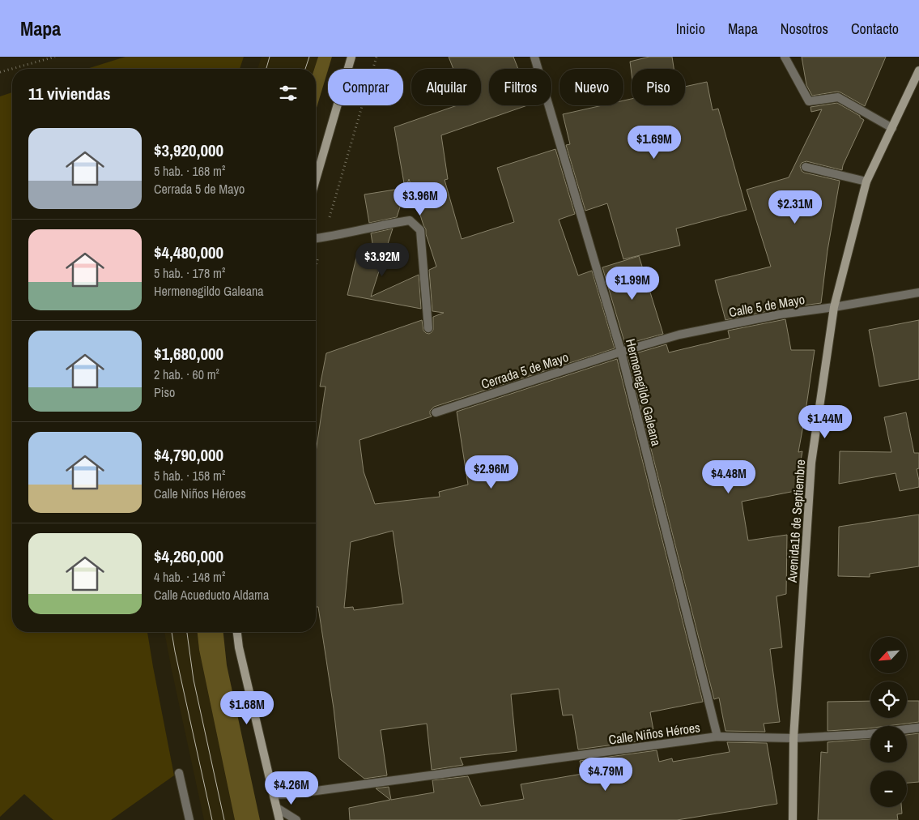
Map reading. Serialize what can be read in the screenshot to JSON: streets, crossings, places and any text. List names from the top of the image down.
{
  "streets": {
    "main road": ["Avenida16 de Septiembre"],
    "street": [
      "Calle 5 de Mayo",
      "Cerrada 5 de Mayo",
      "Hermenegildo Galeana",
      "Calle Niños Héroes"
    ]
  },
  "crossings": [
    ["Calle 5 de Mayo", "Cerrada 5 de Mayo"],
    ["Calle 5 de Mayo", "Hermenegildo Galeana"],
    ["Calle 5 de Mayo", "Avenida16 de Septiembre"],
    ["Cerrada 5 de Mayo", "Hermenegildo Galeana"],
    ["Hermenegildo Galeana", "Calle Niños Héroes"],
    ["Avenida16 de Septiembre", "Calle Niños Héroes"]
  ],
  "north": "bottom left",
  "page": {
    "header": "Mapa",
    "nav": [
      "Inicio",
      "Mapa",
      "Nosotros",
      "Contacto"
    ],
    "chip": [
      "Comprar",
      "Alquilar",
      "Filtros",
      "Nuevo",
      "Piso"
    ],
    "heading": "11 viviendas",
    "list": [
      {
        "name": "$3,920,000",
        "note": "5 hab. · 168 m² · Cerrada 5 de Mayo"
      },
      {
        "name": "$4,480,000",
        "note": "5 hab. · 178 m² · Hermenegildo Galeana"
      },
      {
        "name": "$1,680,000",
        "note": "2 hab. · 60 m² · Piso"
      },
      {
        "name": "$4,790,000",
        "note": "5 hab. · 158 m² · Calle Niños Héroes"
      },
      {
        "name": "$4,260,000",
        "note": "4 hab. · 148 m² · Calle Acueducto Aldama"
      }
    ],
    "price": [
      "$1.69M",
      "$3.96M",
      "$2.31M",
      "$3.92M",
      "$1.99M",
      "$1.44M",
      "$2.96M",
      "$4.48M",
      "$1.68M",
      "$4.79M",
      "$4.26M"
    ],
    "map_buttons": ["+", "−"]
  }
}
